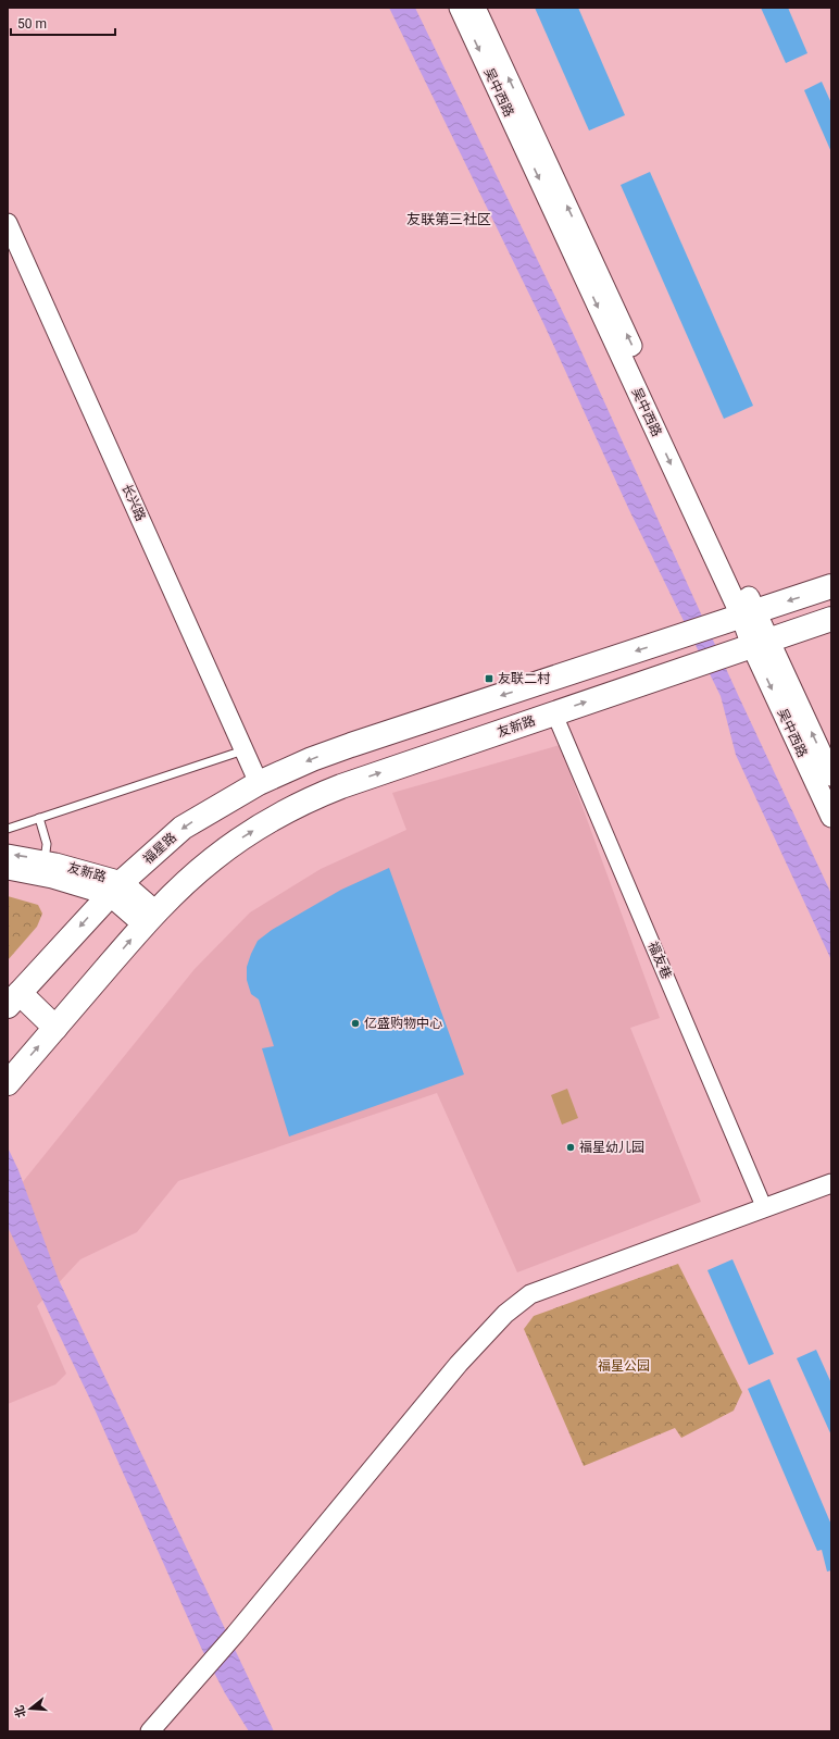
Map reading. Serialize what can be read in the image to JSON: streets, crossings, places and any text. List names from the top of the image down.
{
  "streets": {
    "main road": ["吴中西路", "友新路", "福星路"],
    "street": ["长兴路", "福友巷"]
  },
  "crossings": [
    ["吴中西路", "友新路"],
    ["吴中西路", "福星路"],
    ["长兴路", "福星路"],
    ["友新路", "福星路"],
    ["友新路", "福友巷"]
  ],
  "one_way": ["友新路", "福星路"],
  "districts": ["友联第三社区"],
  "parks": ["福星公园"],
  "places": {
    "transit": ["友联二村"],
    "other": ["亿盛购物中心", "福星幼儿园"]
  },
  "scale_bar": "50 m",
  "north": "left"
}
